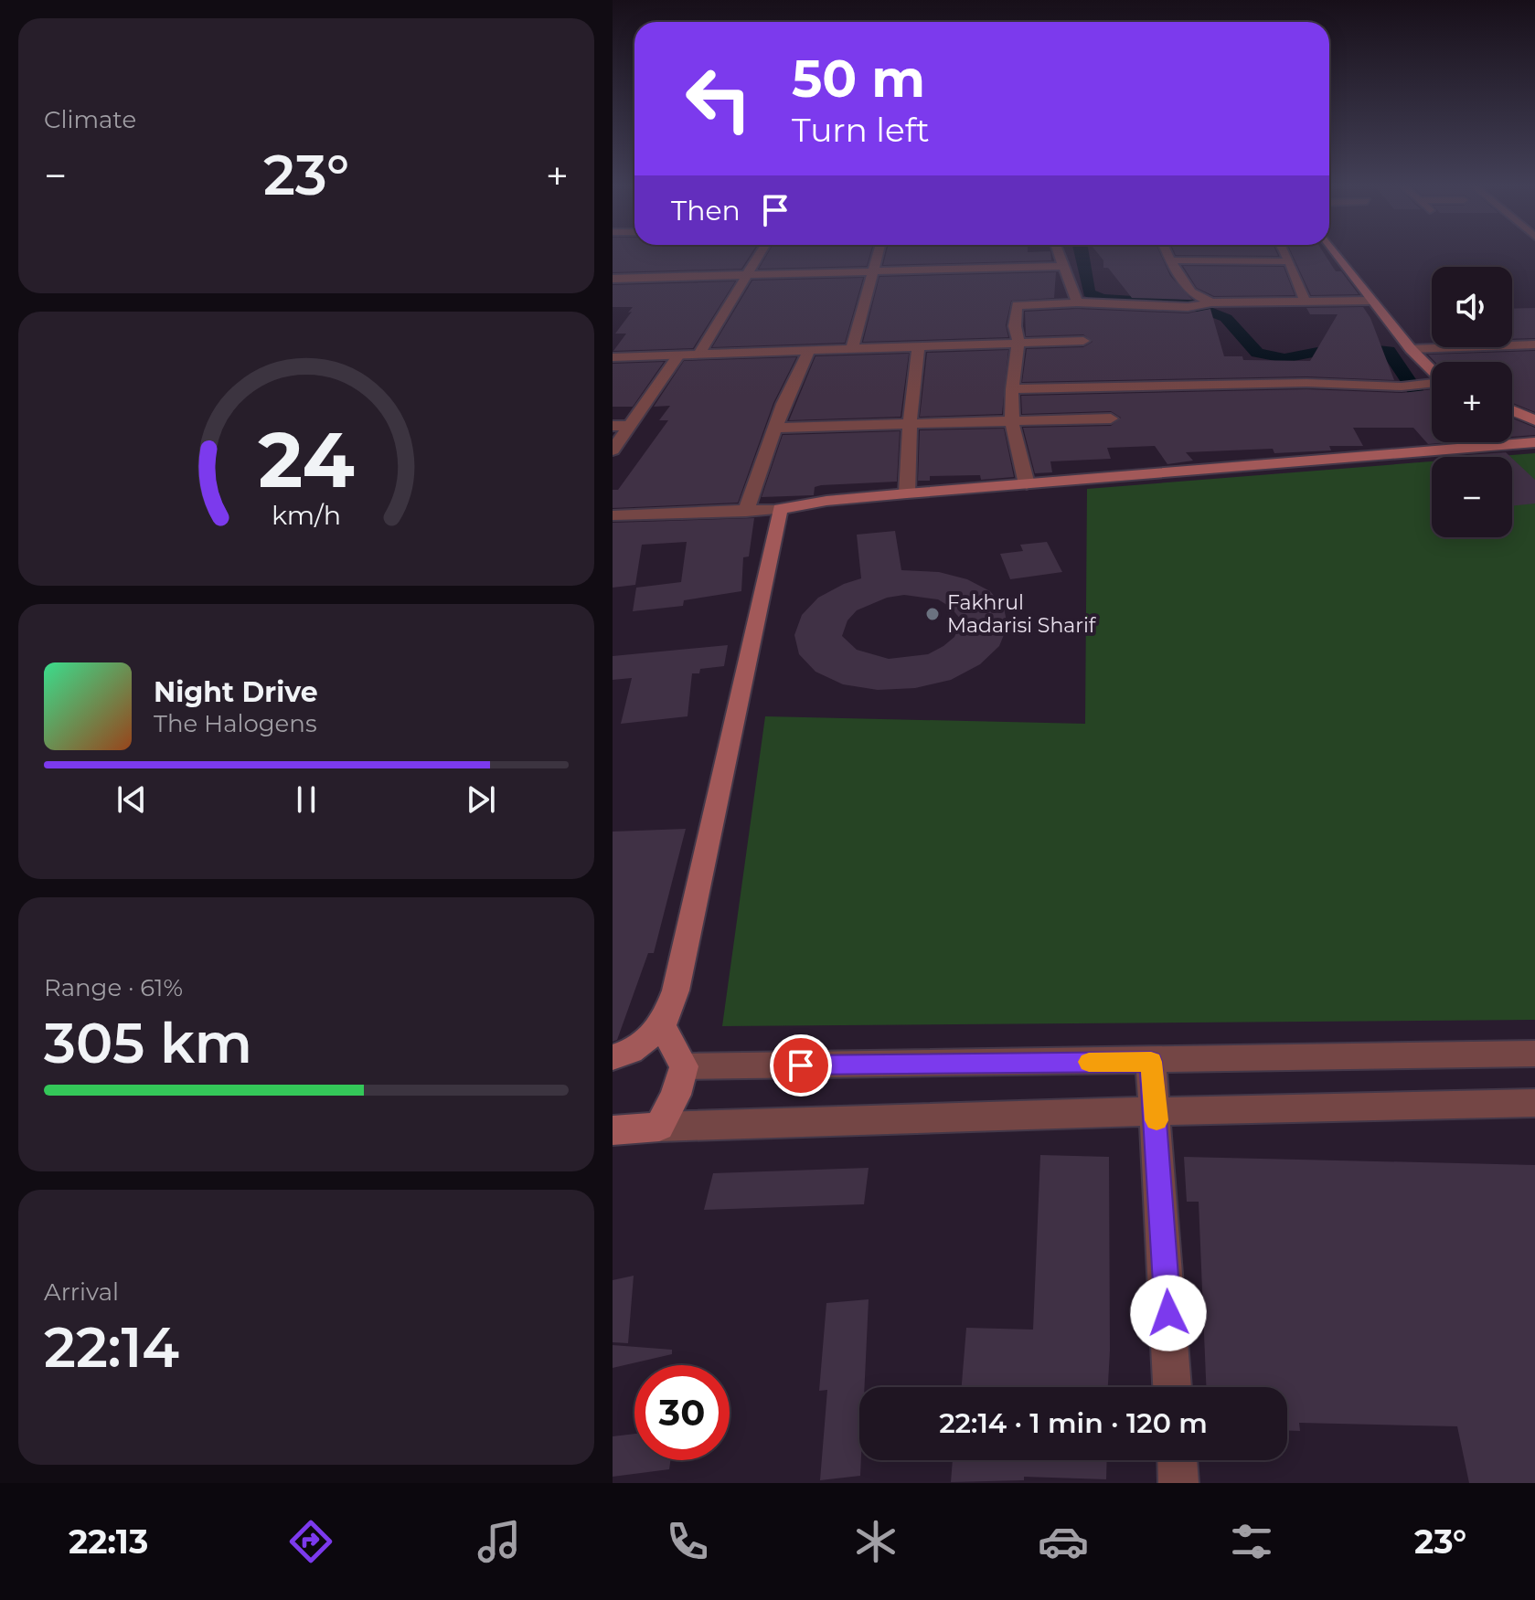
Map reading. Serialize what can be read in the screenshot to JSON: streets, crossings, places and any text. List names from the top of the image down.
{
  "places": ["Fakhrul Madarisi Sharif"],
  "page": {
    "tile": [
      "Climate",
      ["Range · 61%", "305 km"],
      ["Arrival", "22:14"]
    ],
    "turn": ["50 m", "Turn left"],
    "heat": ["−", "23°", "+"],
    "then": "Then",
    "map_buttons": ["+", "−"],
    "song": ["Night Drive", "The Halogens"],
    "limit": "30",
    "trip": "22:14 · 1 min · 120 m",
    "tabs": ["22:13", "23°"],
    "gauge": ["24", "km/h"]
  }
}
